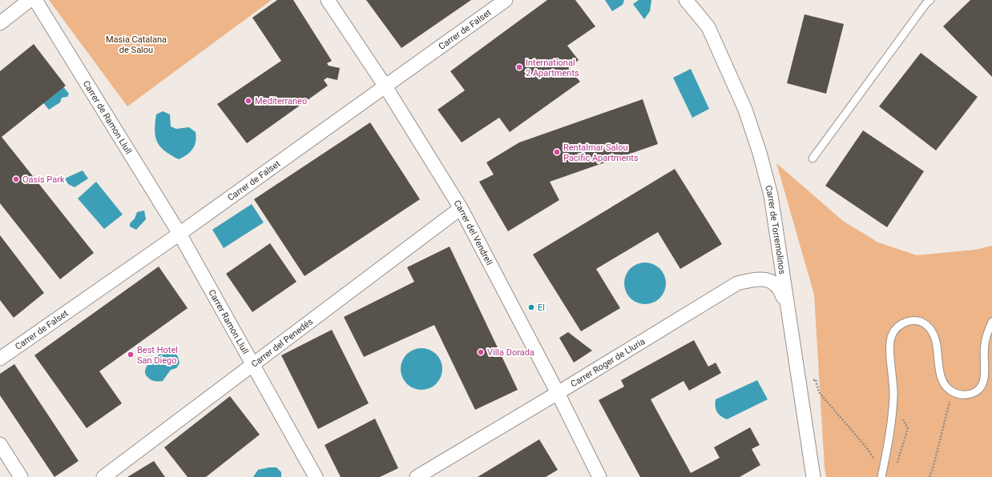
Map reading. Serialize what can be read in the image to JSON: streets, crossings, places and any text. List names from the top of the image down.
{
  "streets": {
    "street": [
      "Carrer de Falset",
      "Carrer de Ramon Llull",
      "Carrer de Torremolinos",
      "Carrer del Vendrell",
      "Carrer Ramon Llull",
      "Carrer del Penedés",
      "Carrer Roger de Lluria"
    ]
  },
  "crossings": [
    ["Carrer de Falset", "Carrer de Ramon Llull"],
    ["Carrer de Falset", "Carrer del Vendrell"],
    ["Carrer de Falset", "Carrer Ramon Llull"],
    ["Carrer de Ramon Llull", "Carrer Ramon Llull"],
    ["Carrer de Torremolinos", "Carrer Roger de Lluria"],
    ["Carrer del Vendrell", "Carrer del Penedés"],
    ["Carrer del Vendrell", "Carrer Roger de Lluria"],
    ["Carrer Ramon Llull", "Carrer del Penedés"]
  ],
  "parks": ["Masia Catalana de Salou"],
  "places": [
    "International 2 Apartments",
    "Mediterraneo",
    "Rentalmar Salou Pacific Apartments",
    "Oasis Park",
    "El",
    "Villa Dorada",
    "Best Hotel San Diego"
  ]
}
